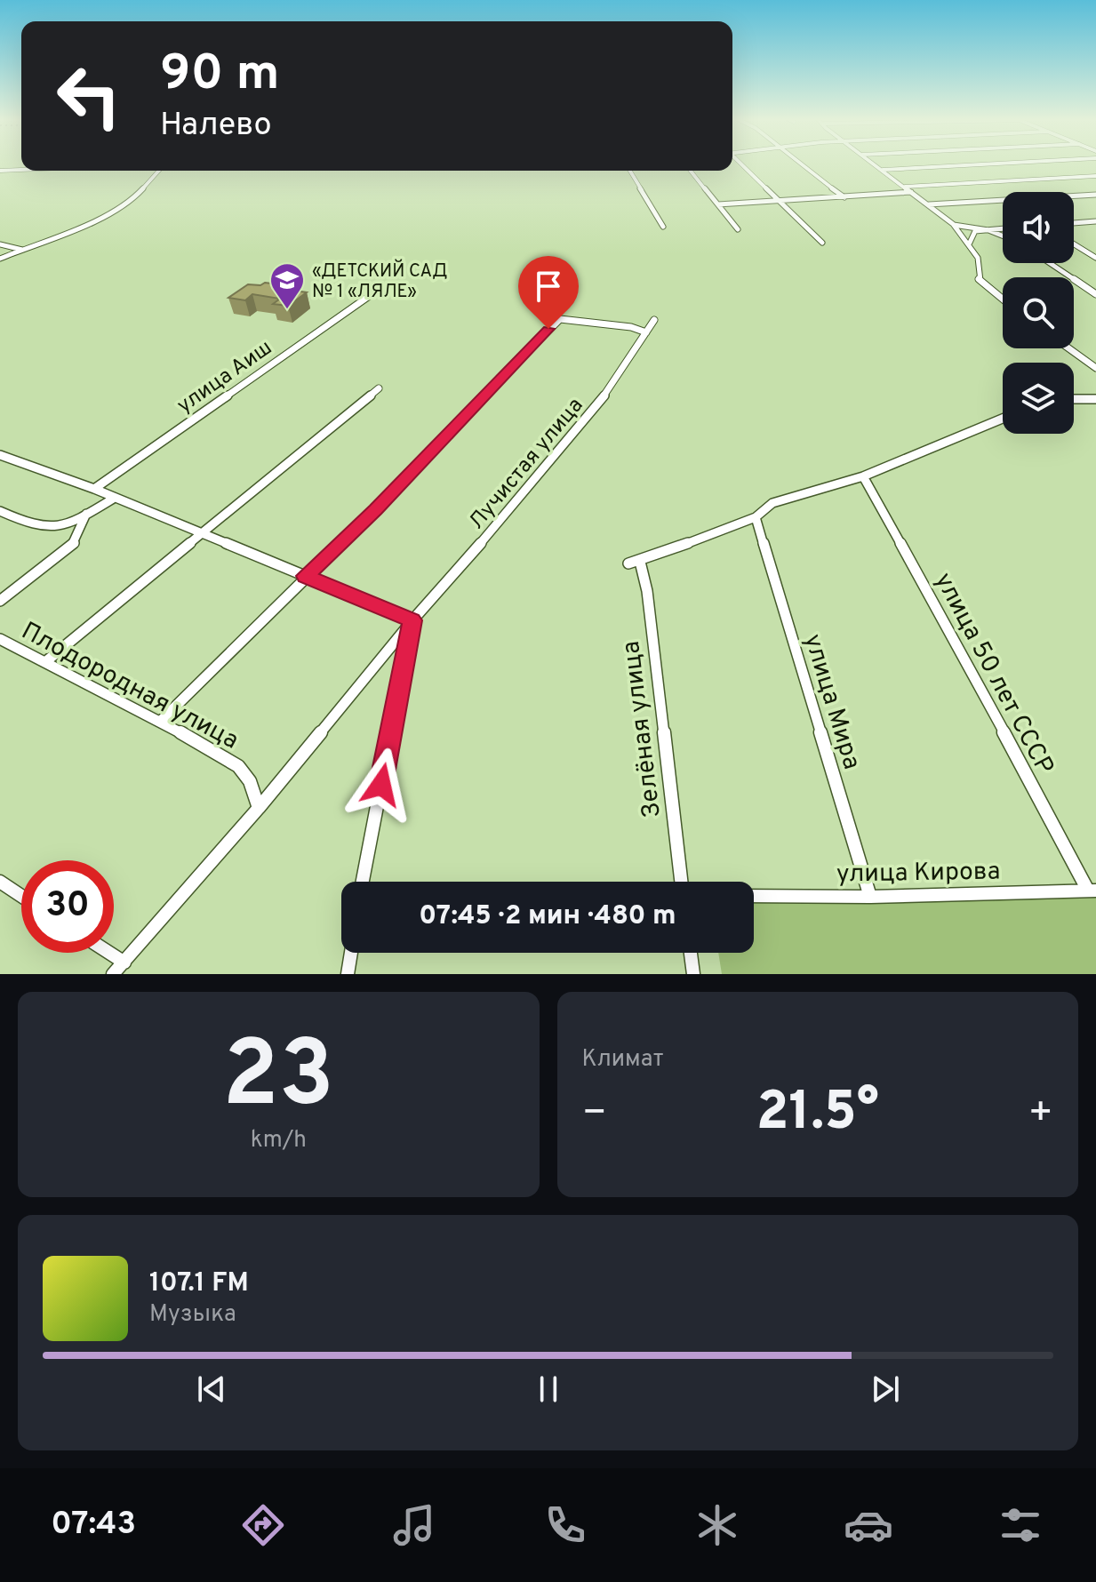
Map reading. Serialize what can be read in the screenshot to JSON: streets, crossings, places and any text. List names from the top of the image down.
{
  "streets": {
    "street": [
      "улица Аиш",
      "Лучистая улица",
      "улица 50 лет СССР",
      "Плодородная улица",
      "улица Мира",
      "Зелёная улица",
      "улица Кирова"
    ]
  },
  "crossings": [
    ["Лучистая улица", "Плодородная улица"],
    ["улица 50 лет СССР", "улица Кирова"],
    ["улица Мира", "Зелёная улица"],
    ["улица Мира", "улица Кирова"]
  ],
  "places": {
    "school or university": ["«ДЕТСКИЙ САД № 1 «ЛЯЛЕ»"]
  },
  "page": {
    "turn": ["90 m", "Налево"],
    "limit": "30",
    "trip": "07:45 · 2 мин · 480 m",
    "tile": [
      ["23", "km/h"],
      "Климат"
    ],
    "heat": ["−", "21.5°", "+"],
    "song": ["107.1 FM", "Музыка"],
    "tabs": "07:43"
  }
}
